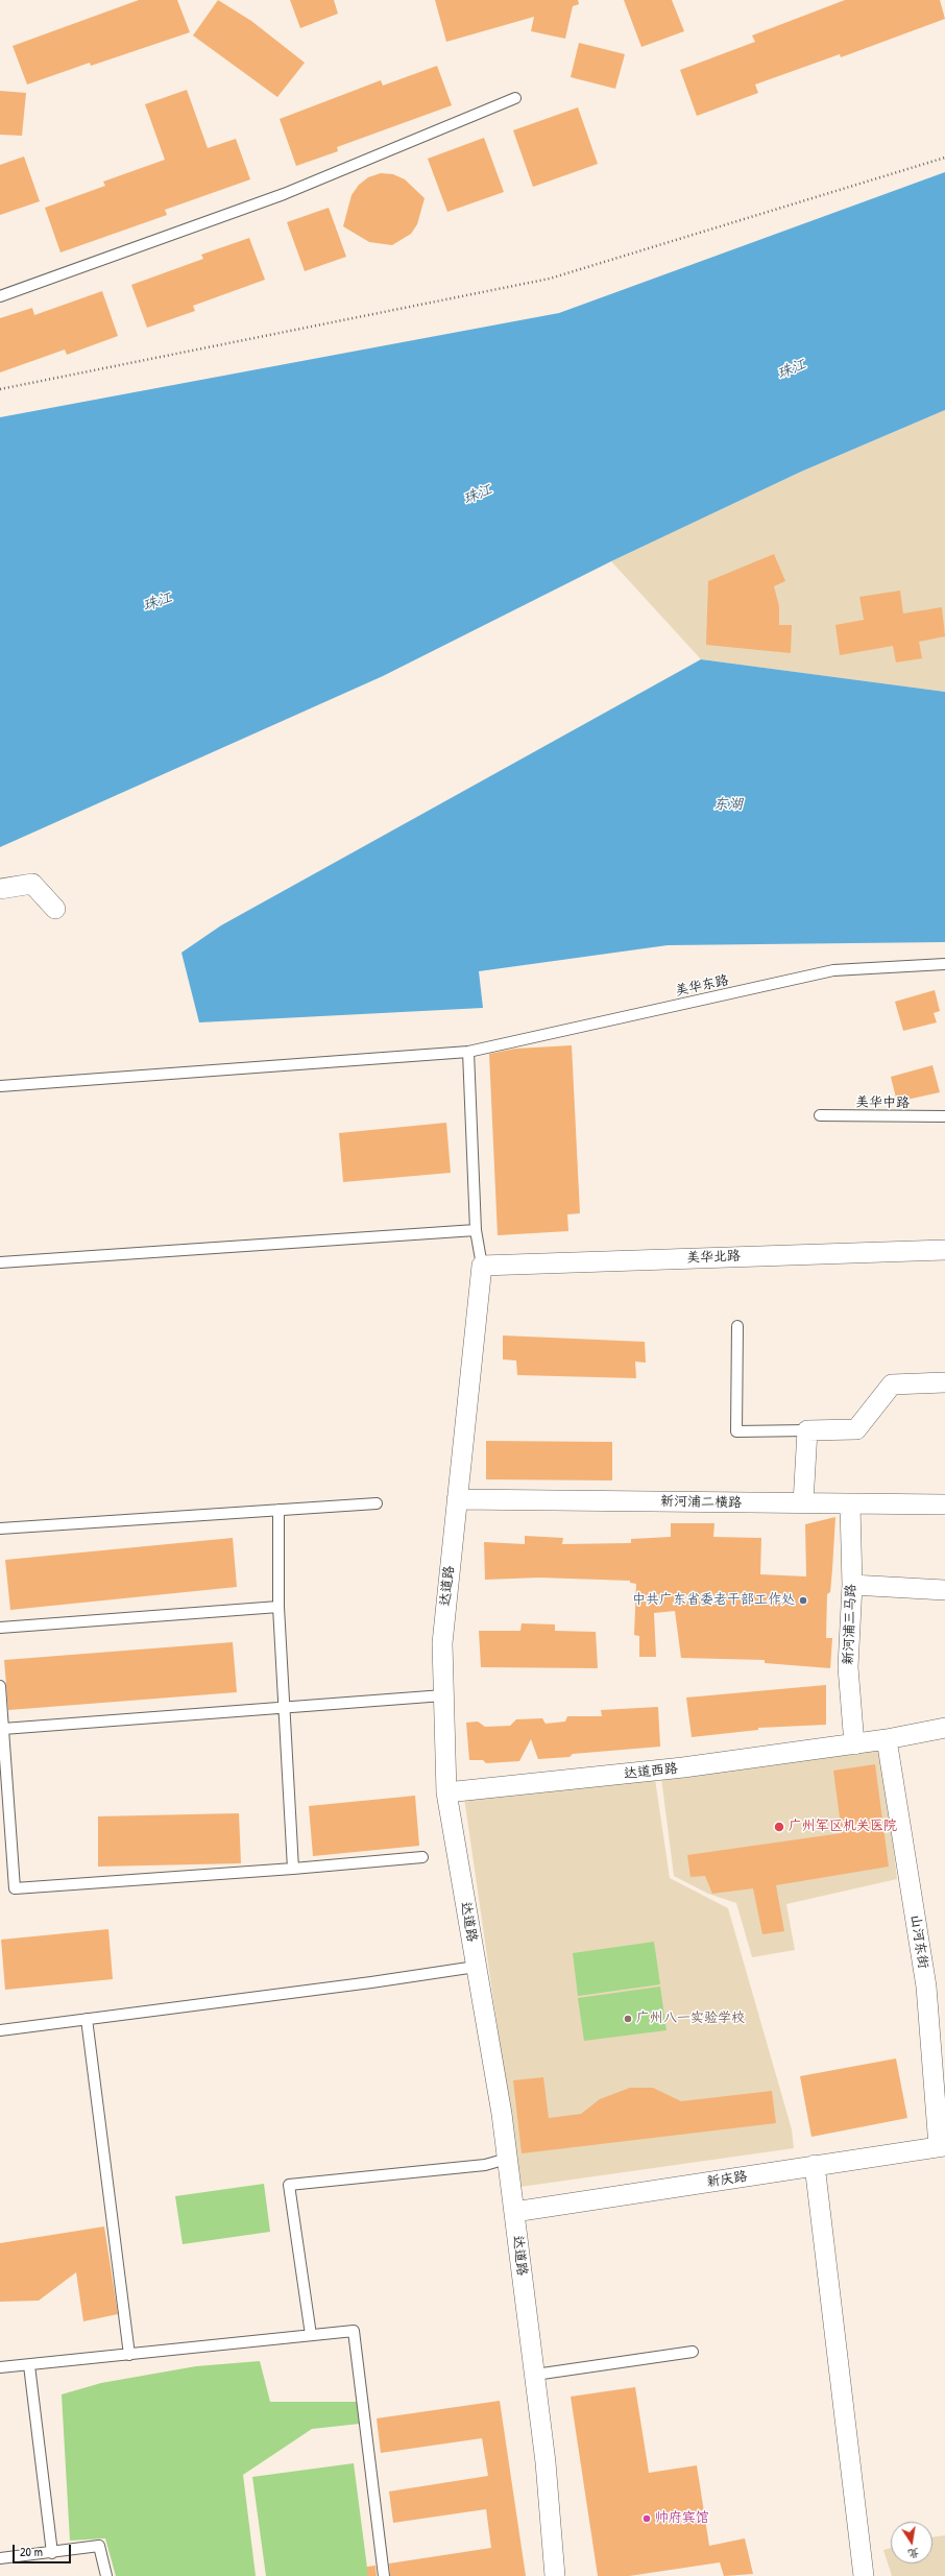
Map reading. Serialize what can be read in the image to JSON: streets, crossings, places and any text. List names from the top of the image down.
{
  "streets": {
    "street": [
      "美华北路",
      "新河浦二横路",
      "达道路",
      "新河浦三马路",
      "达道西路",
      "山河东街",
      "新庆路"
    ],
    "lane": ["美华东路", "美华中路"]
  },
  "crossings": [
    ["美华北路", "达道路"],
    ["新河浦二横路", "达道路"],
    ["新河浦二横路", "新河浦三马路"],
    ["达道路", "达道西路"],
    ["达道路", "新庆路"],
    ["新河浦三马路", "达道西路"],
    ["达道西路", "山河东街"],
    ["山河东街", "新庆路"]
  ],
  "water": ["珠江", "东湖"],
  "places": [
    "中共广东省委老干部工作处",
    "广州军区机关医院",
    "广州八一实验学校",
    "帅府宾馆"
  ],
  "scale_bar": "20 m",
  "north": "bottom"
}
